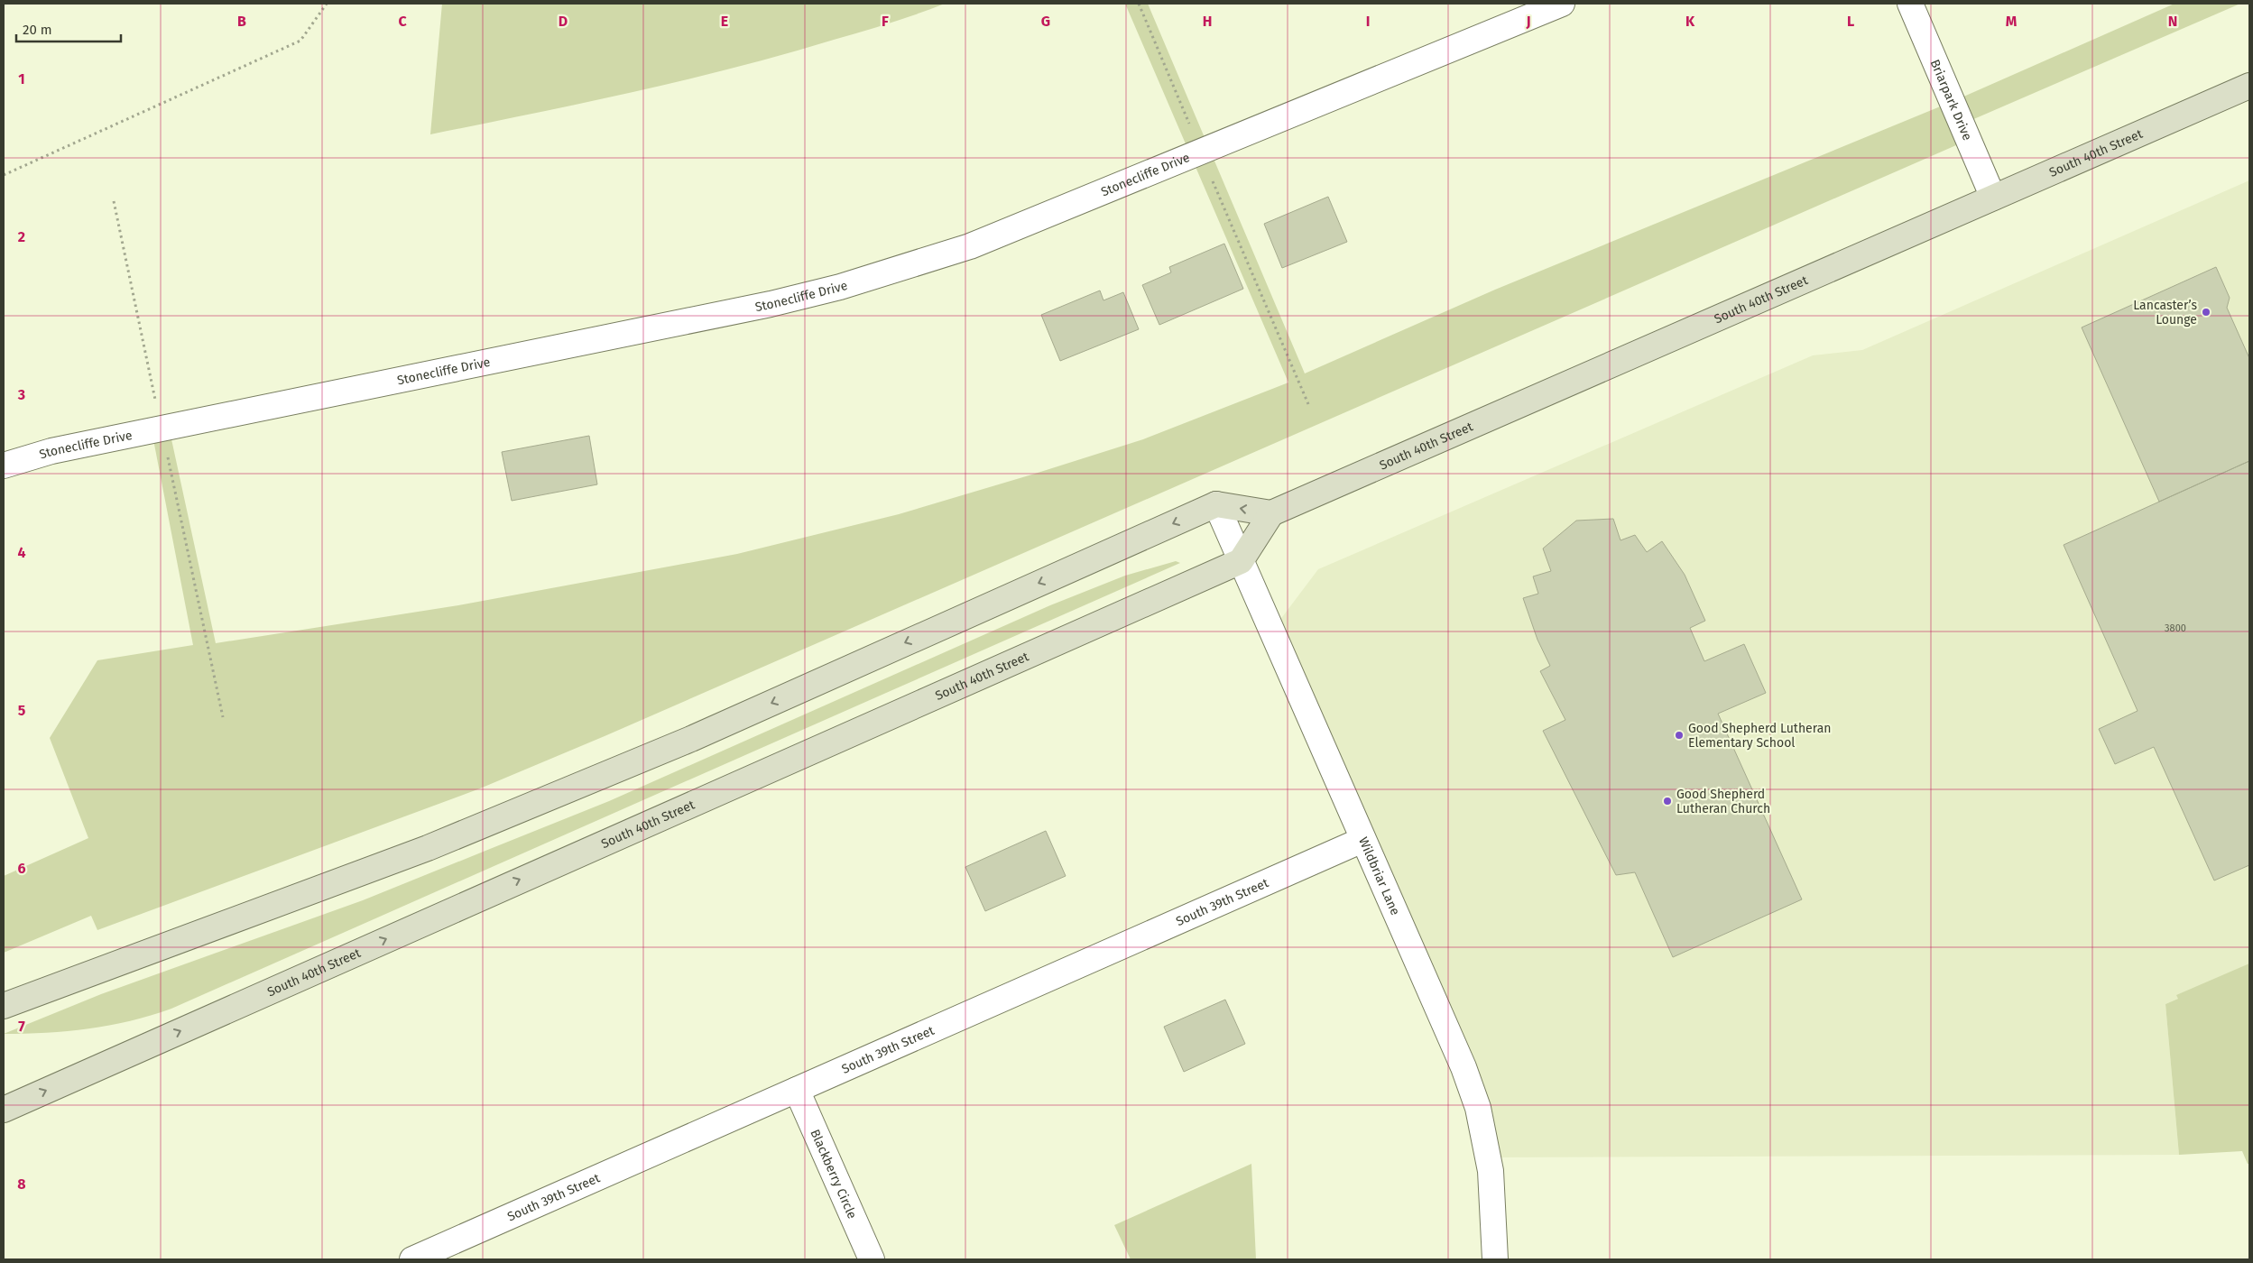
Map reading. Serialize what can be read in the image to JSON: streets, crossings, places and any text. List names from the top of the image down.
{
  "streets": {
    "main road": ["South 40th Street"],
    "street": [
      "Briarpark Drive",
      "Stonecliffe Drive",
      "Wildbriar Lane",
      "South 39th Street",
      "Blackberry Circle"
    ]
  },
  "crossings": [
    ["Briarpark Drive", "South 40th Street"],
    ["South 40th Street", "Wildbriar Lane"],
    ["Wildbriar Lane", "South 39th Street"],
    ["South 39th Street", "Blackberry Circle"]
  ],
  "places": ["Lancaster’s Lounge", "Good Shepherd Lutheran Elementary School", "Good Shepherd Lutheran Church"],
  "house_numbers": ["3800"],
  "scale_bar": "20 m",
  "grid": {
    "columns": [
      "B",
      "C",
      "D",
      "E",
      "F",
      "G",
      "H",
      "I",
      "J",
      "K",
      "L",
      "M",
      "N"
    ],
    "rows": [
      "1",
      "2",
      "3",
      "4",
      "5",
      "6",
      "7",
      "8"
    ]
  }
}
